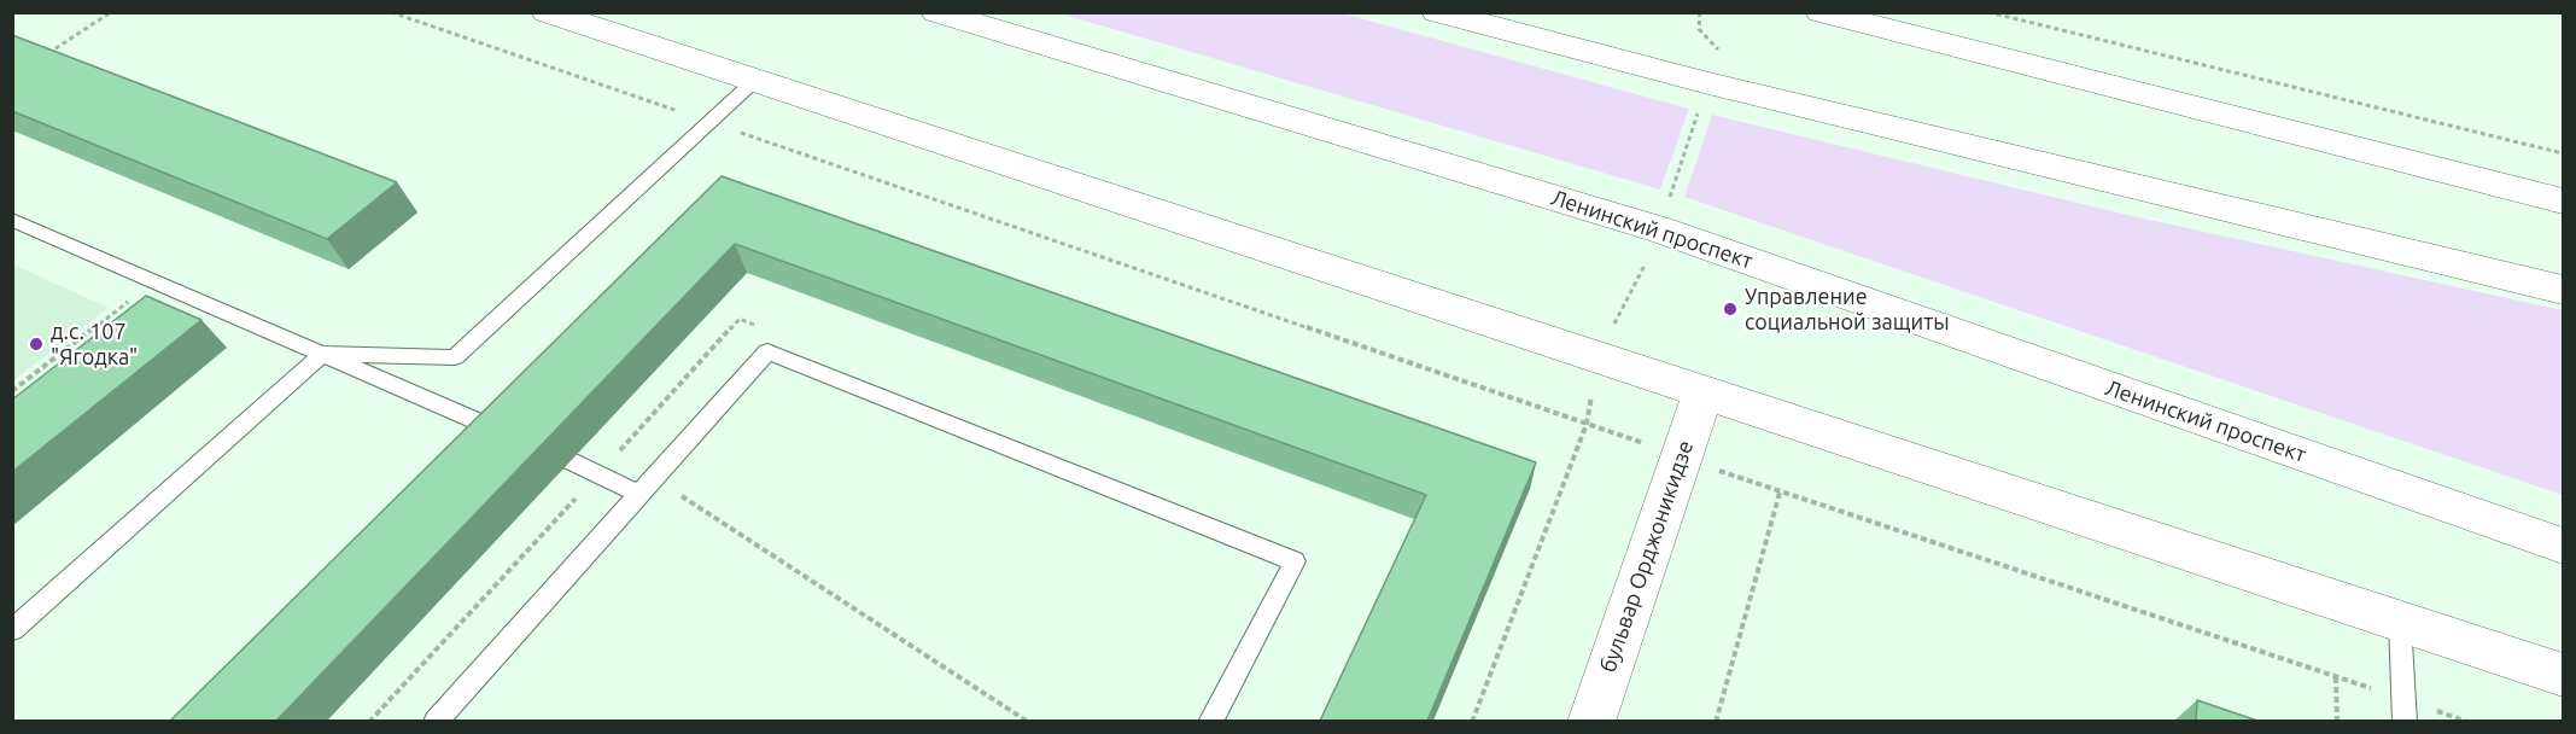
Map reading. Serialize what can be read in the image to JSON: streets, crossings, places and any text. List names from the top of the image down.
{
  "streets": {
    "street": ["Ленинский проспект", "бульвар Орджоникидзе"]
  },
  "places": ["Управление социальной защиты", "д.с. 107 \"Ягодка\""]
}
